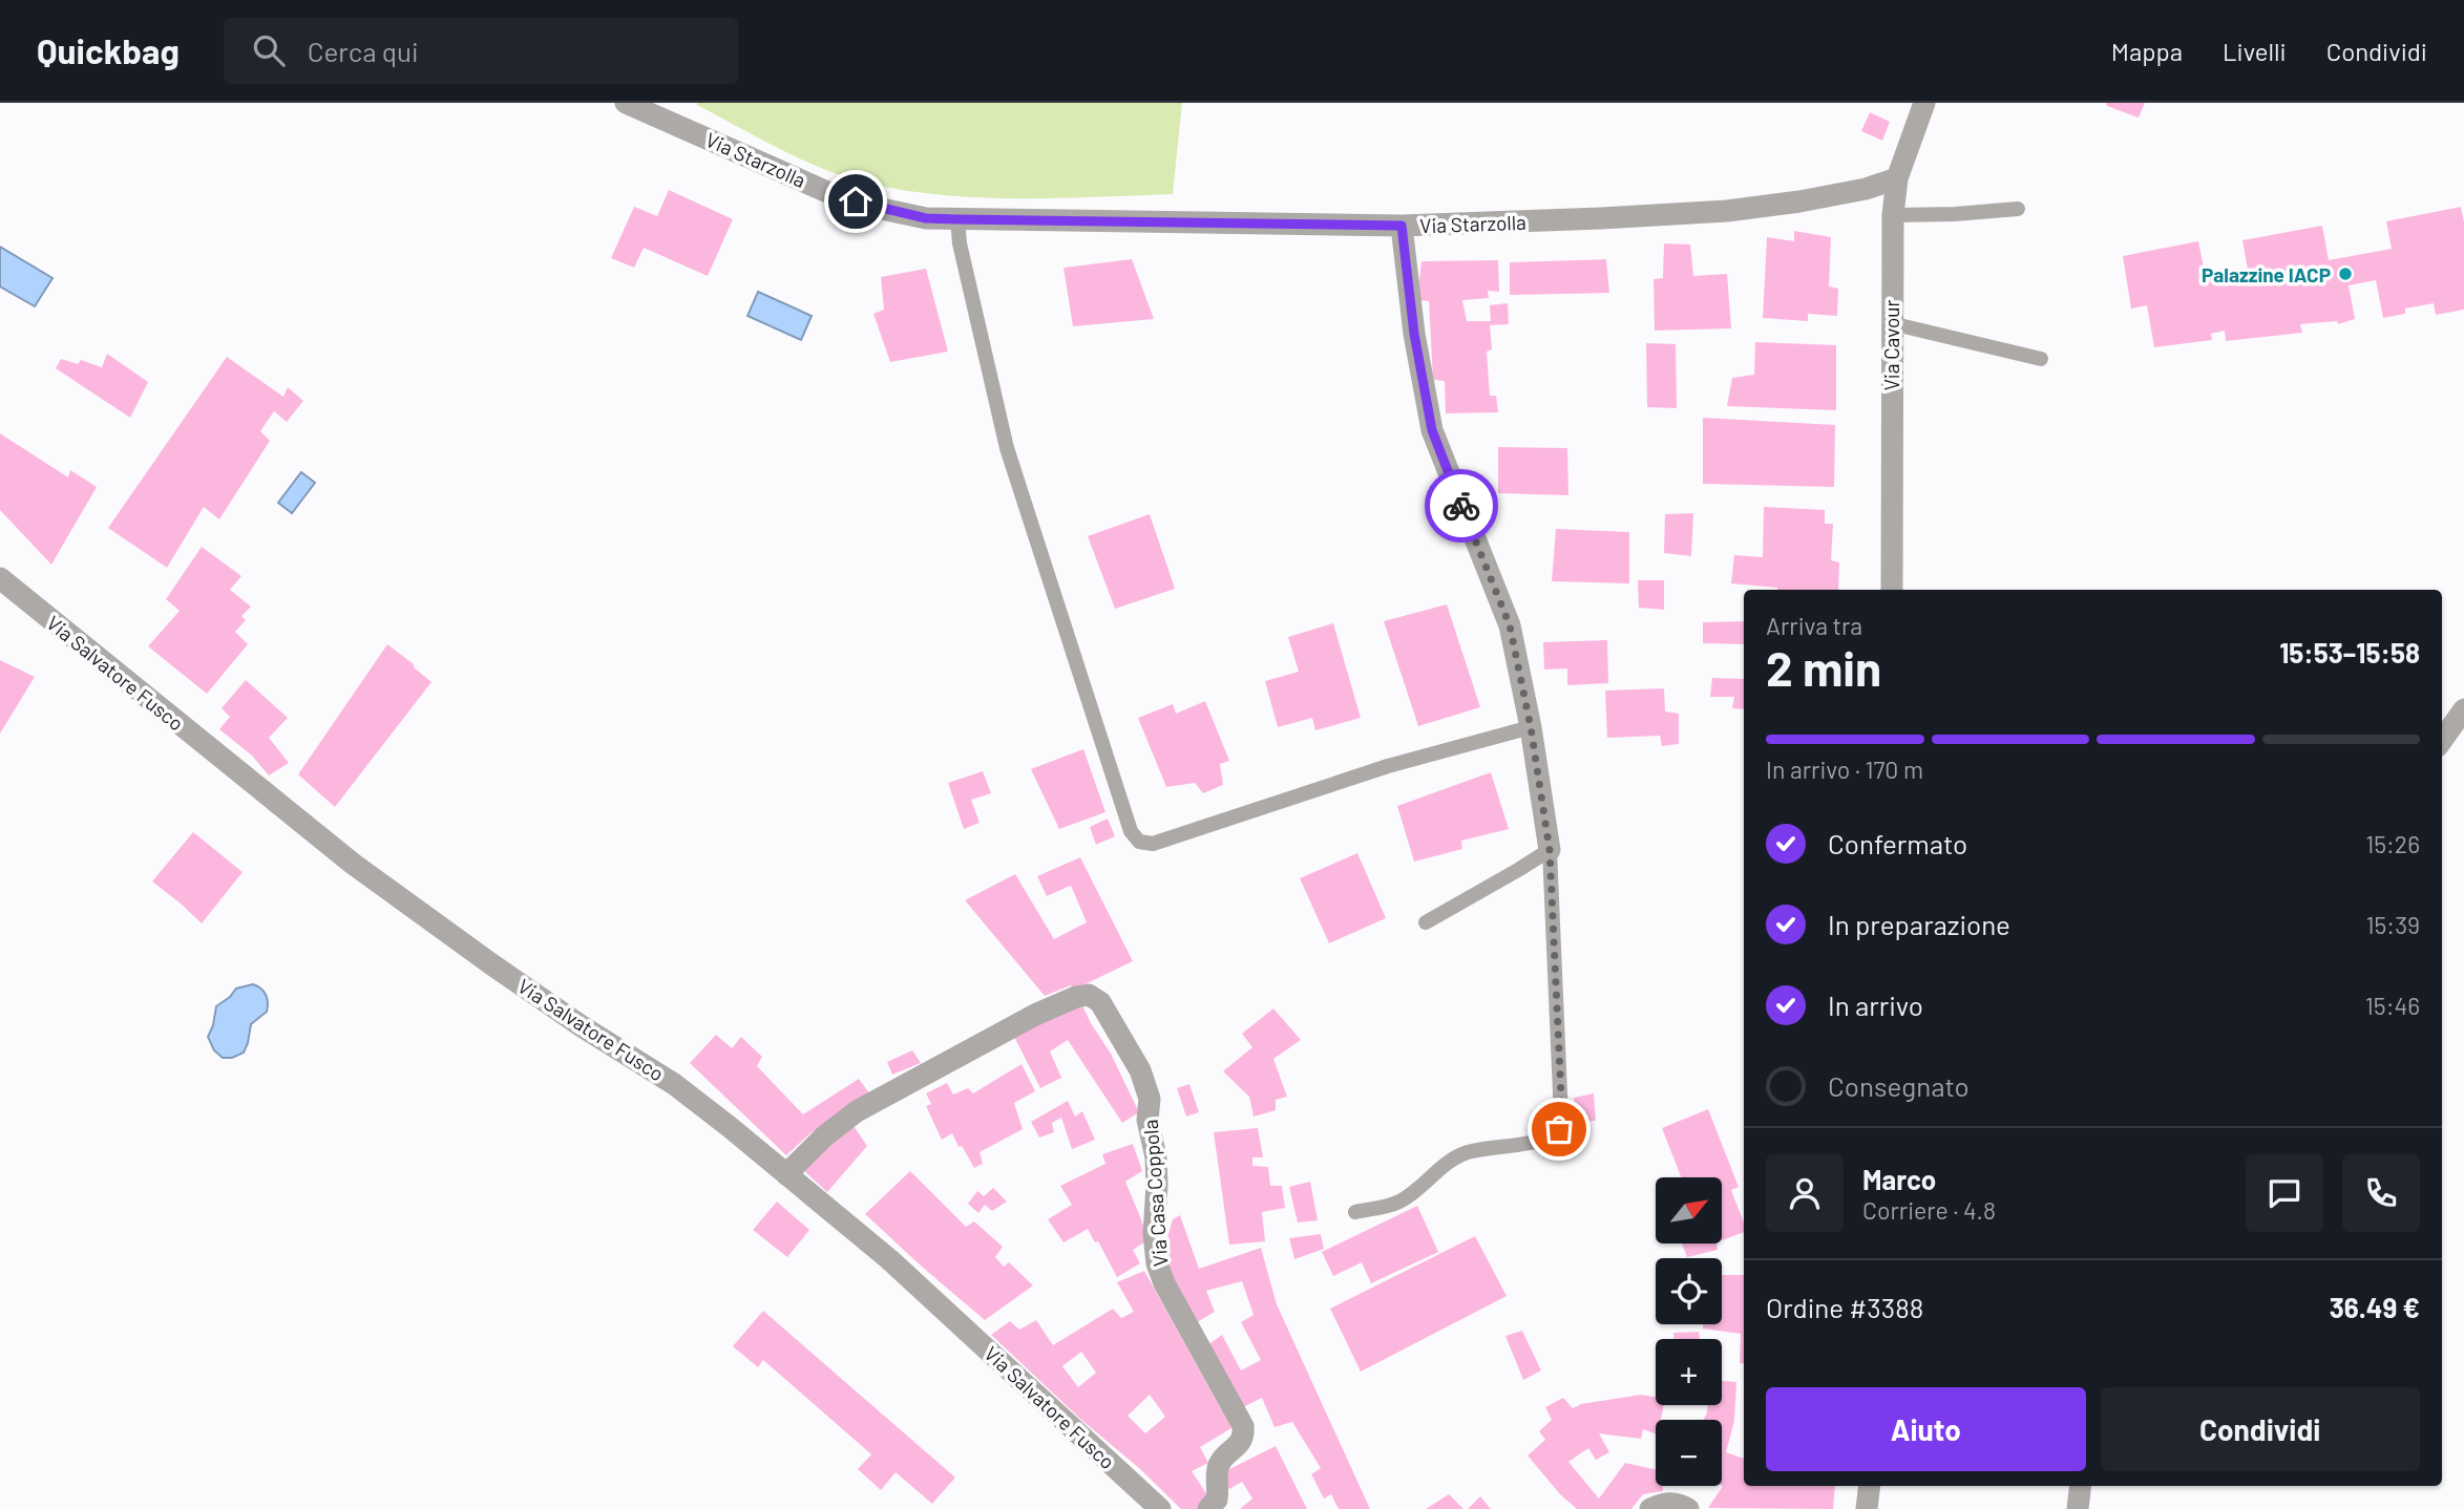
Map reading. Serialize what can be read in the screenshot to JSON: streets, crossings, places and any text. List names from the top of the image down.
{
  "streets": {
    "street": [
      "Via Starzolla",
      "Via Cavour",
      "Via Salvatore Fusco",
      "Via Casa Coppola"
    ]
  },
  "crossings": [
    ["Via Starzolla", "Via Cavour"],
    ["Via Salvatore Fusco", "Via Casa Coppola"]
  ],
  "places": ["Palazzine IACP"],
  "north": "top right",
  "page": {
    "header": "Quickbag",
    "search": "Cerca qui",
    "nav": ["Mappa", "Livelli", "Condividi"],
    "heading": ["2 min", "Arriva tra", "15:53–15:58"],
    "panel": [
      "Marco",
      "Corriere · 4.8",
      "Ordine #3388",
      "36.49 €"
    ],
    "bar": "In arrivo · 170 m",
    "list": [
      ["Confermato", "15:26"],
      ["In preparazione", "15:39"],
      ["In arrivo", "15:46"],
      "Consegnato"
    ],
    "map_buttons": ["+", "−"],
    "buttons": ["Aiuto", "Condividi"]
  }
}
